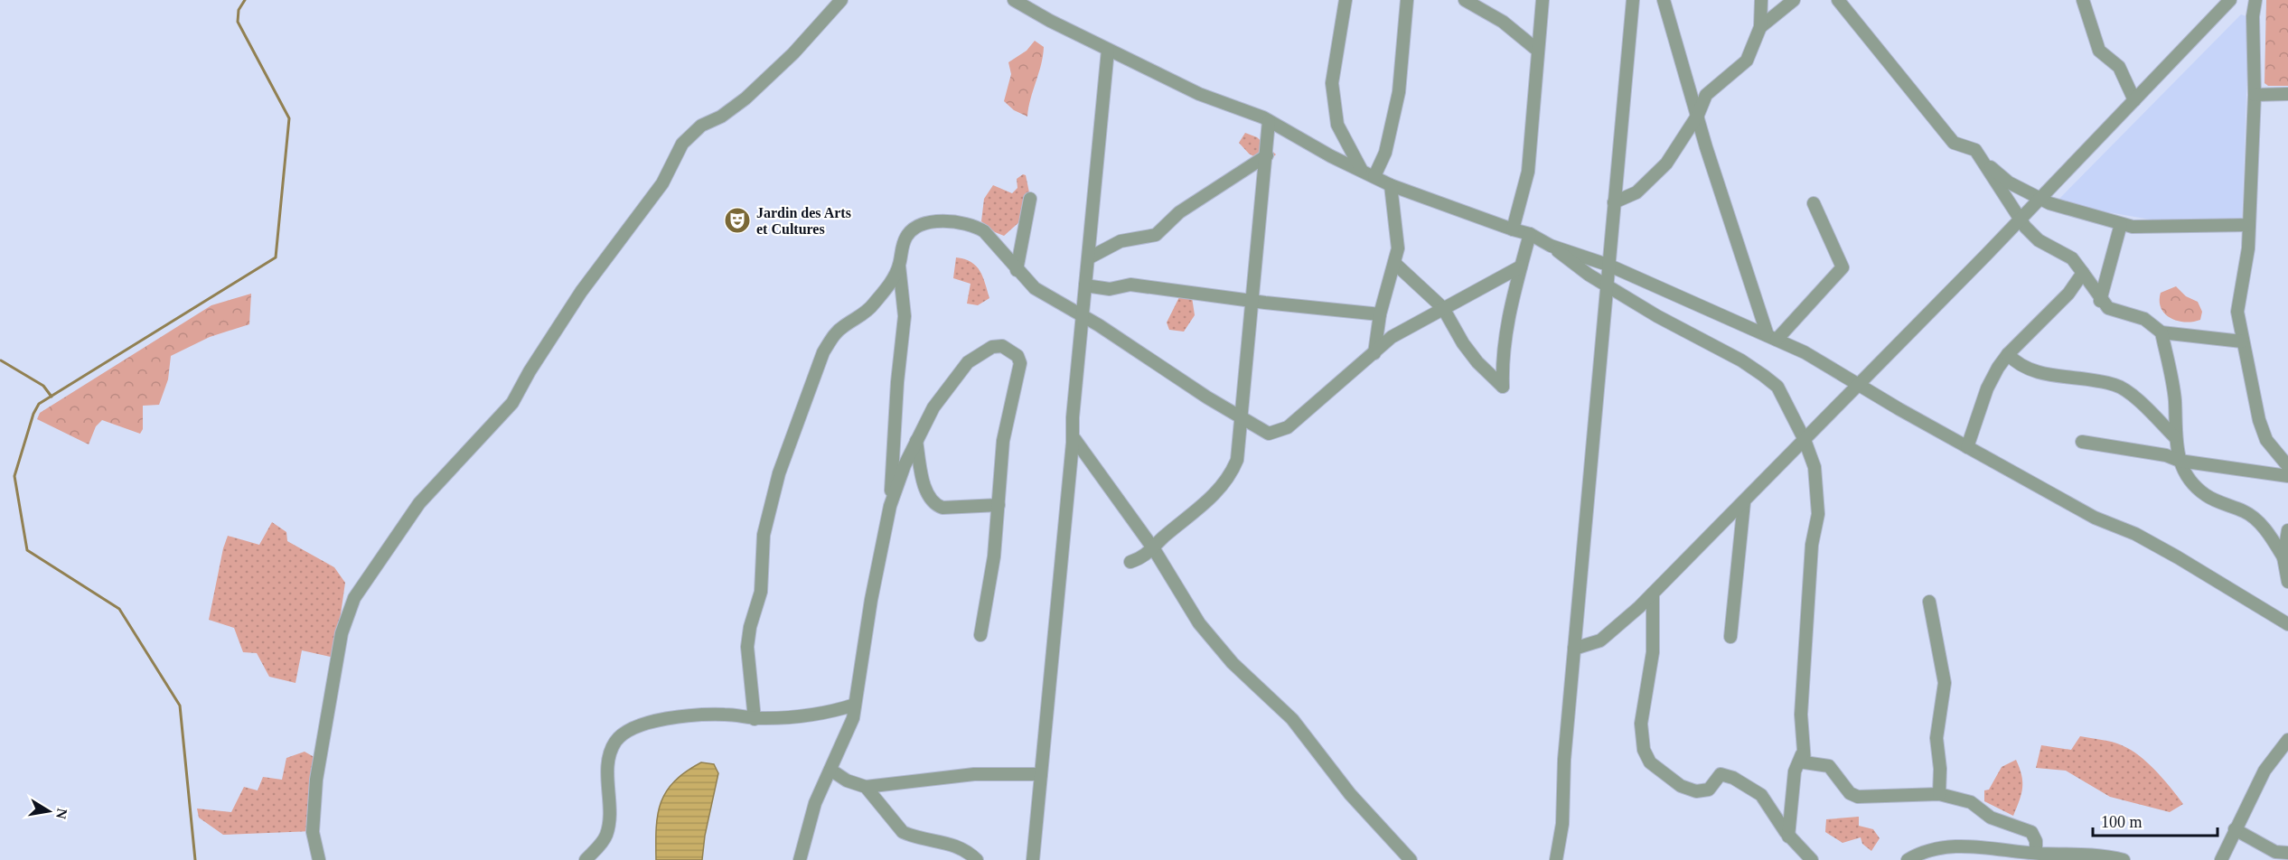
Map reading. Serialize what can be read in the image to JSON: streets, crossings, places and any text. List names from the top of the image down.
{
  "places": {
    "theatre": ["Jardin des Arts et Cultures"]
  },
  "scale_bar": "100 m",
  "north": "right"
}
